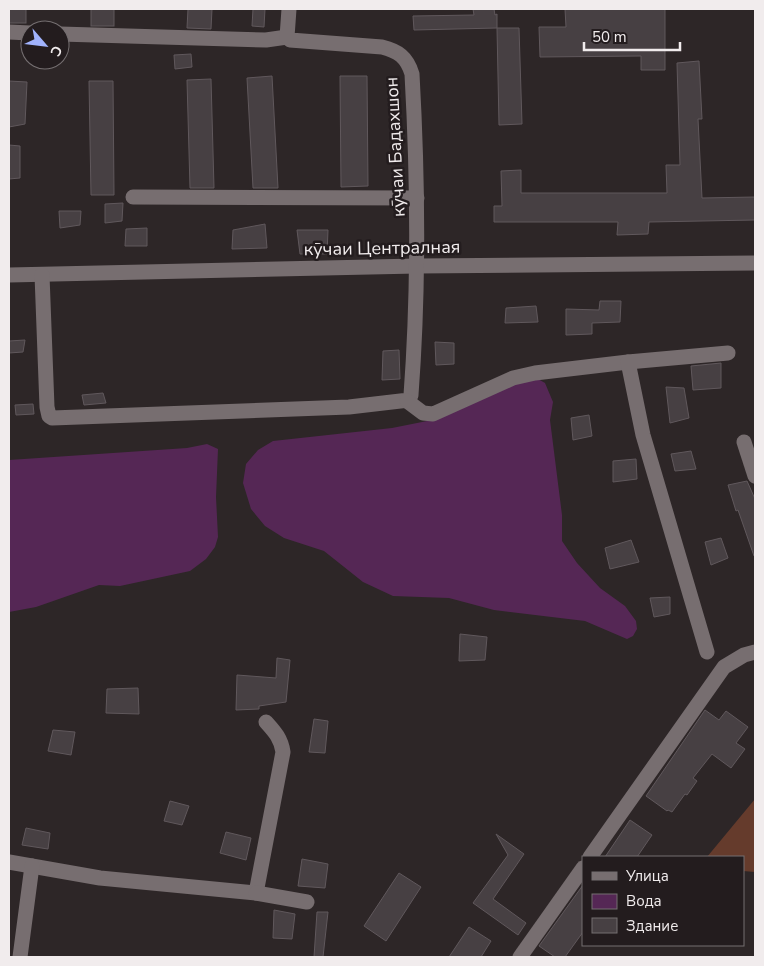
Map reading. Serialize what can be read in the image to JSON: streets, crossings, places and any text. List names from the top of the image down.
{
  "streets": {
    "street": ["кӯчаи Бадахшон", "кӯчаи Централная"]
  },
  "crossings": [
    ["кӯчаи Бадахшон", "кӯчаи Централная"]
  ],
  "legend": ["Улица", "Вода", "Здание"],
  "scale_bar": "50 m",
  "north": "bottom right"
}
